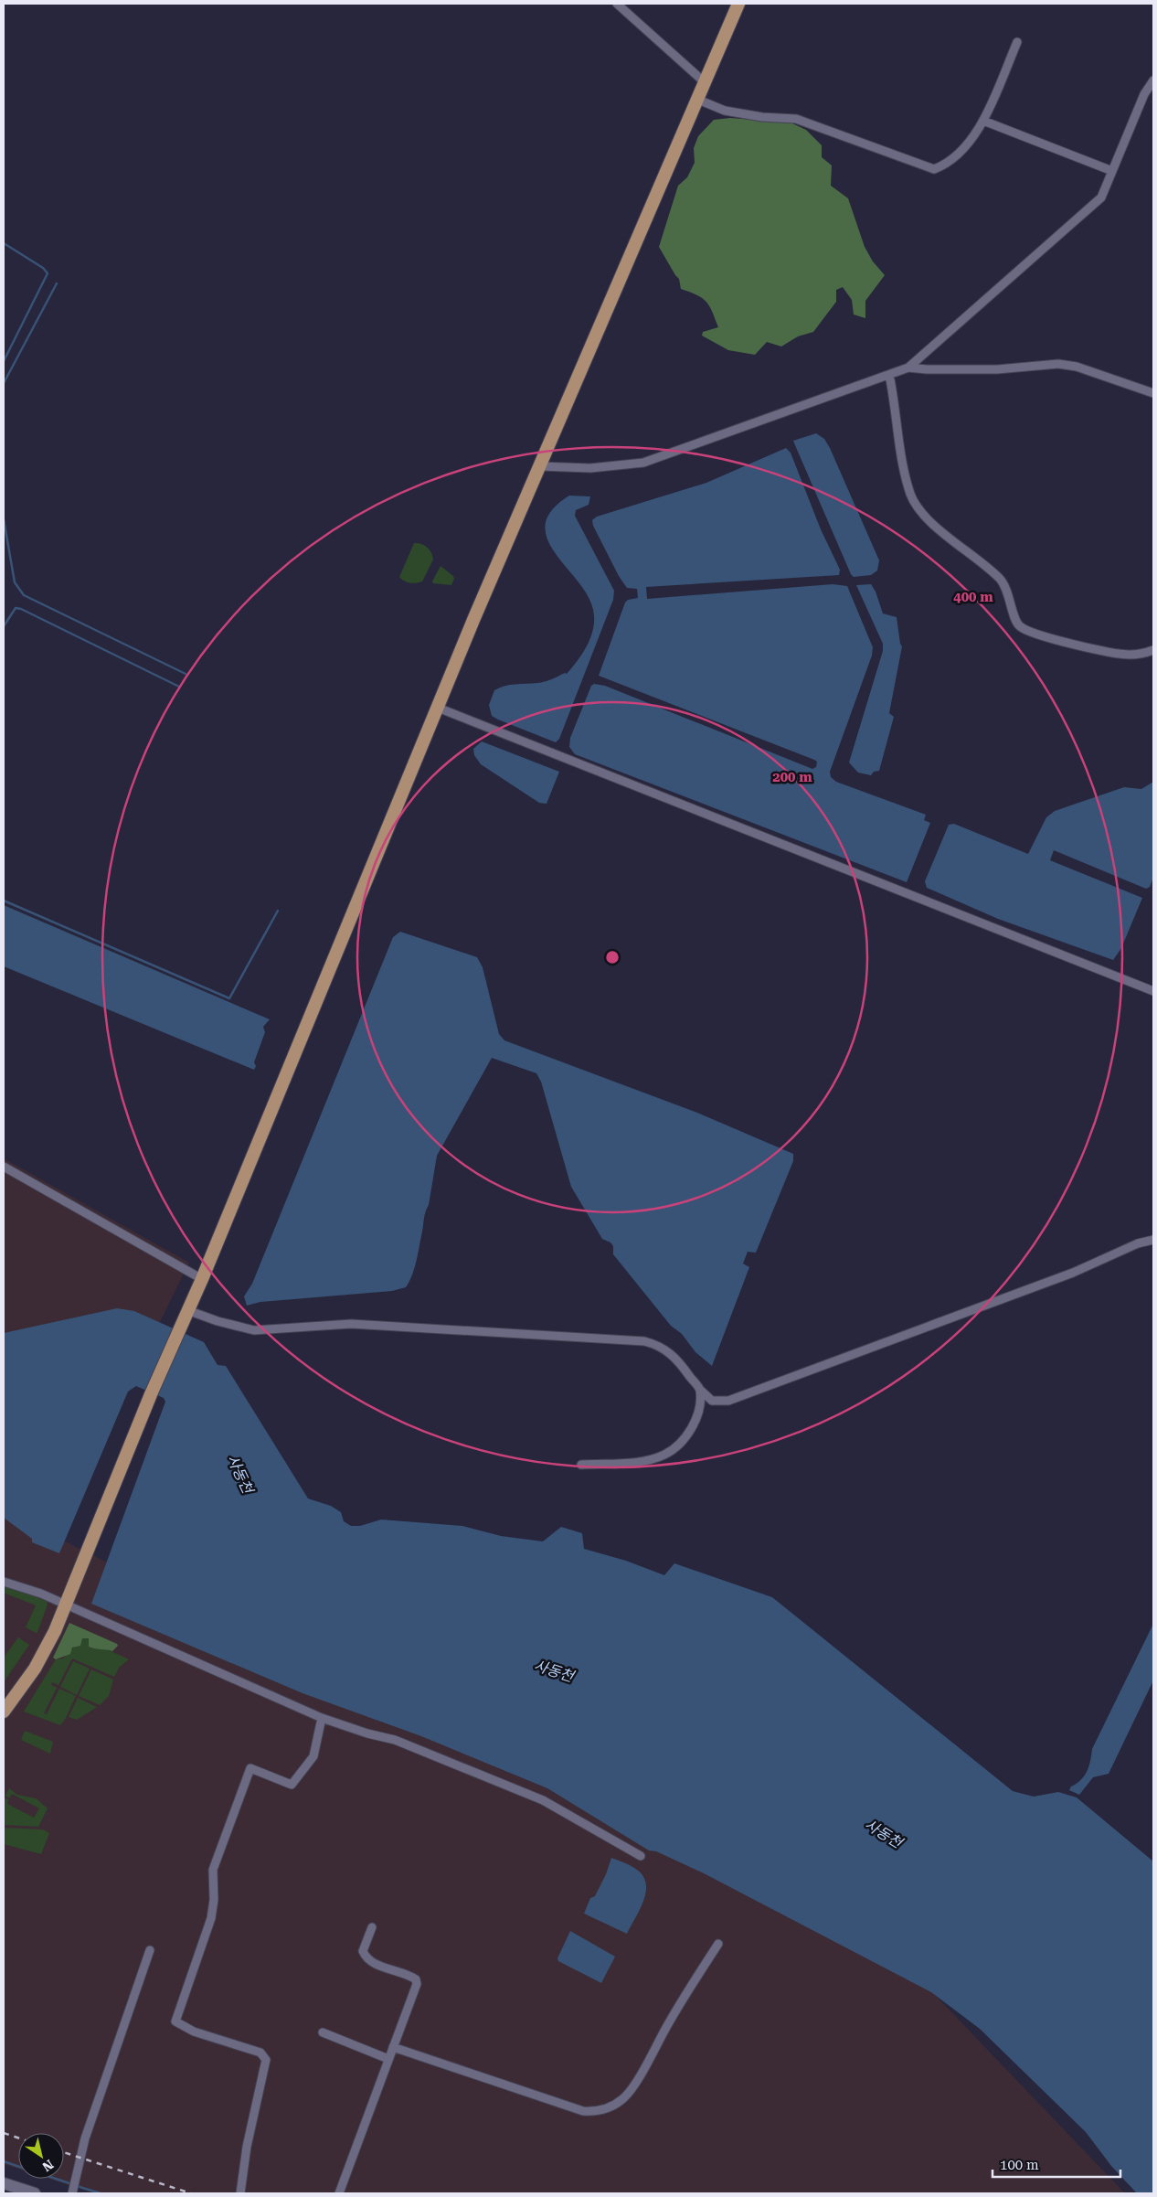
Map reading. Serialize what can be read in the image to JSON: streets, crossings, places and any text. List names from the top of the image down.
{
  "water": ["사동천"],
  "scale_bar": "100 m",
  "north": "bottom right",
  "rings": ["400 m", "200 m"]
}
